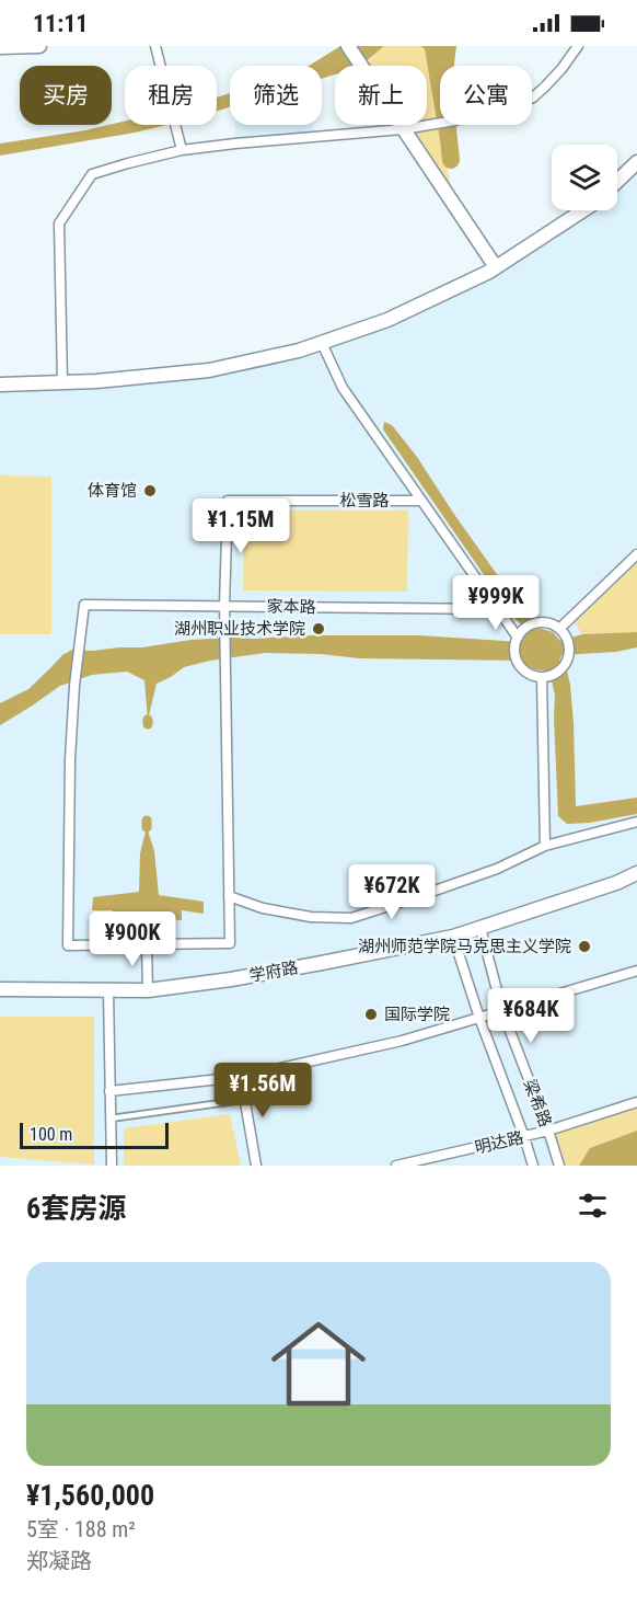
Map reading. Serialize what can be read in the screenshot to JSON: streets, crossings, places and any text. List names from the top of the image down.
{
  "streets": {
    "main road": ["学府路"],
    "street": [
      "松雪路",
      "家本路",
      "梁希路",
      "明达路"
    ]
  },
  "crossings": [
    ["松雪路", "家本路"],
    ["学府路", "梁希路"],
    ["梁希路", "明达路"]
  ],
  "places": [
    "体育馆",
    "湖州职业技术学院",
    "湖州师范学院马克思主义学院",
    "国际学院"
  ],
  "scale_bar": "100 m",
  "page": {
    "status": "11:11",
    "chip": [
      "买房",
      "租房",
      "筛选",
      "新上",
      "公寓"
    ],
    "price": [
      "¥1.15M",
      "¥999K",
      "¥672K",
      "¥900K",
      "¥684K",
      "¥1.56M"
    ],
    "scale": "100 m",
    "heading": "6套房源",
    "list": [
      {
        "name": "¥1,560,000",
        "note": "5室 · 188 m² · 郑凝路"
      }
    ]
  }
}
